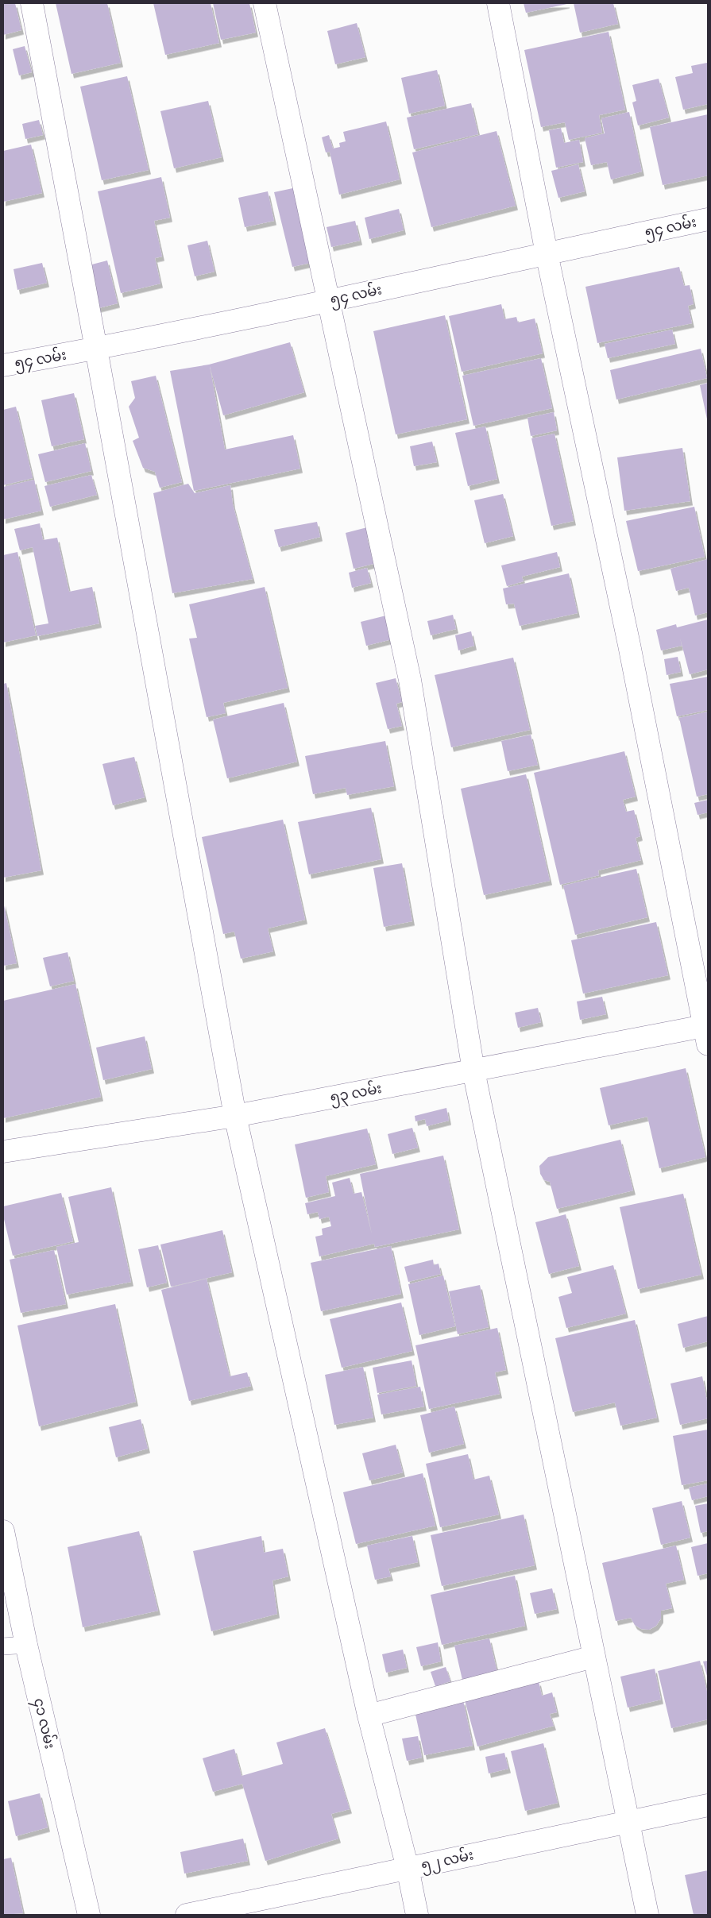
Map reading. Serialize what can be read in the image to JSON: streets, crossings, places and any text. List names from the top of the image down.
{
  "streets": {
    "street": [
      "၅၄ လမ်း",
      "၅၃ လမ်း",
      "၄၁ လမ်း",
      "၅၂ လမ်း"
    ]
  }
}
